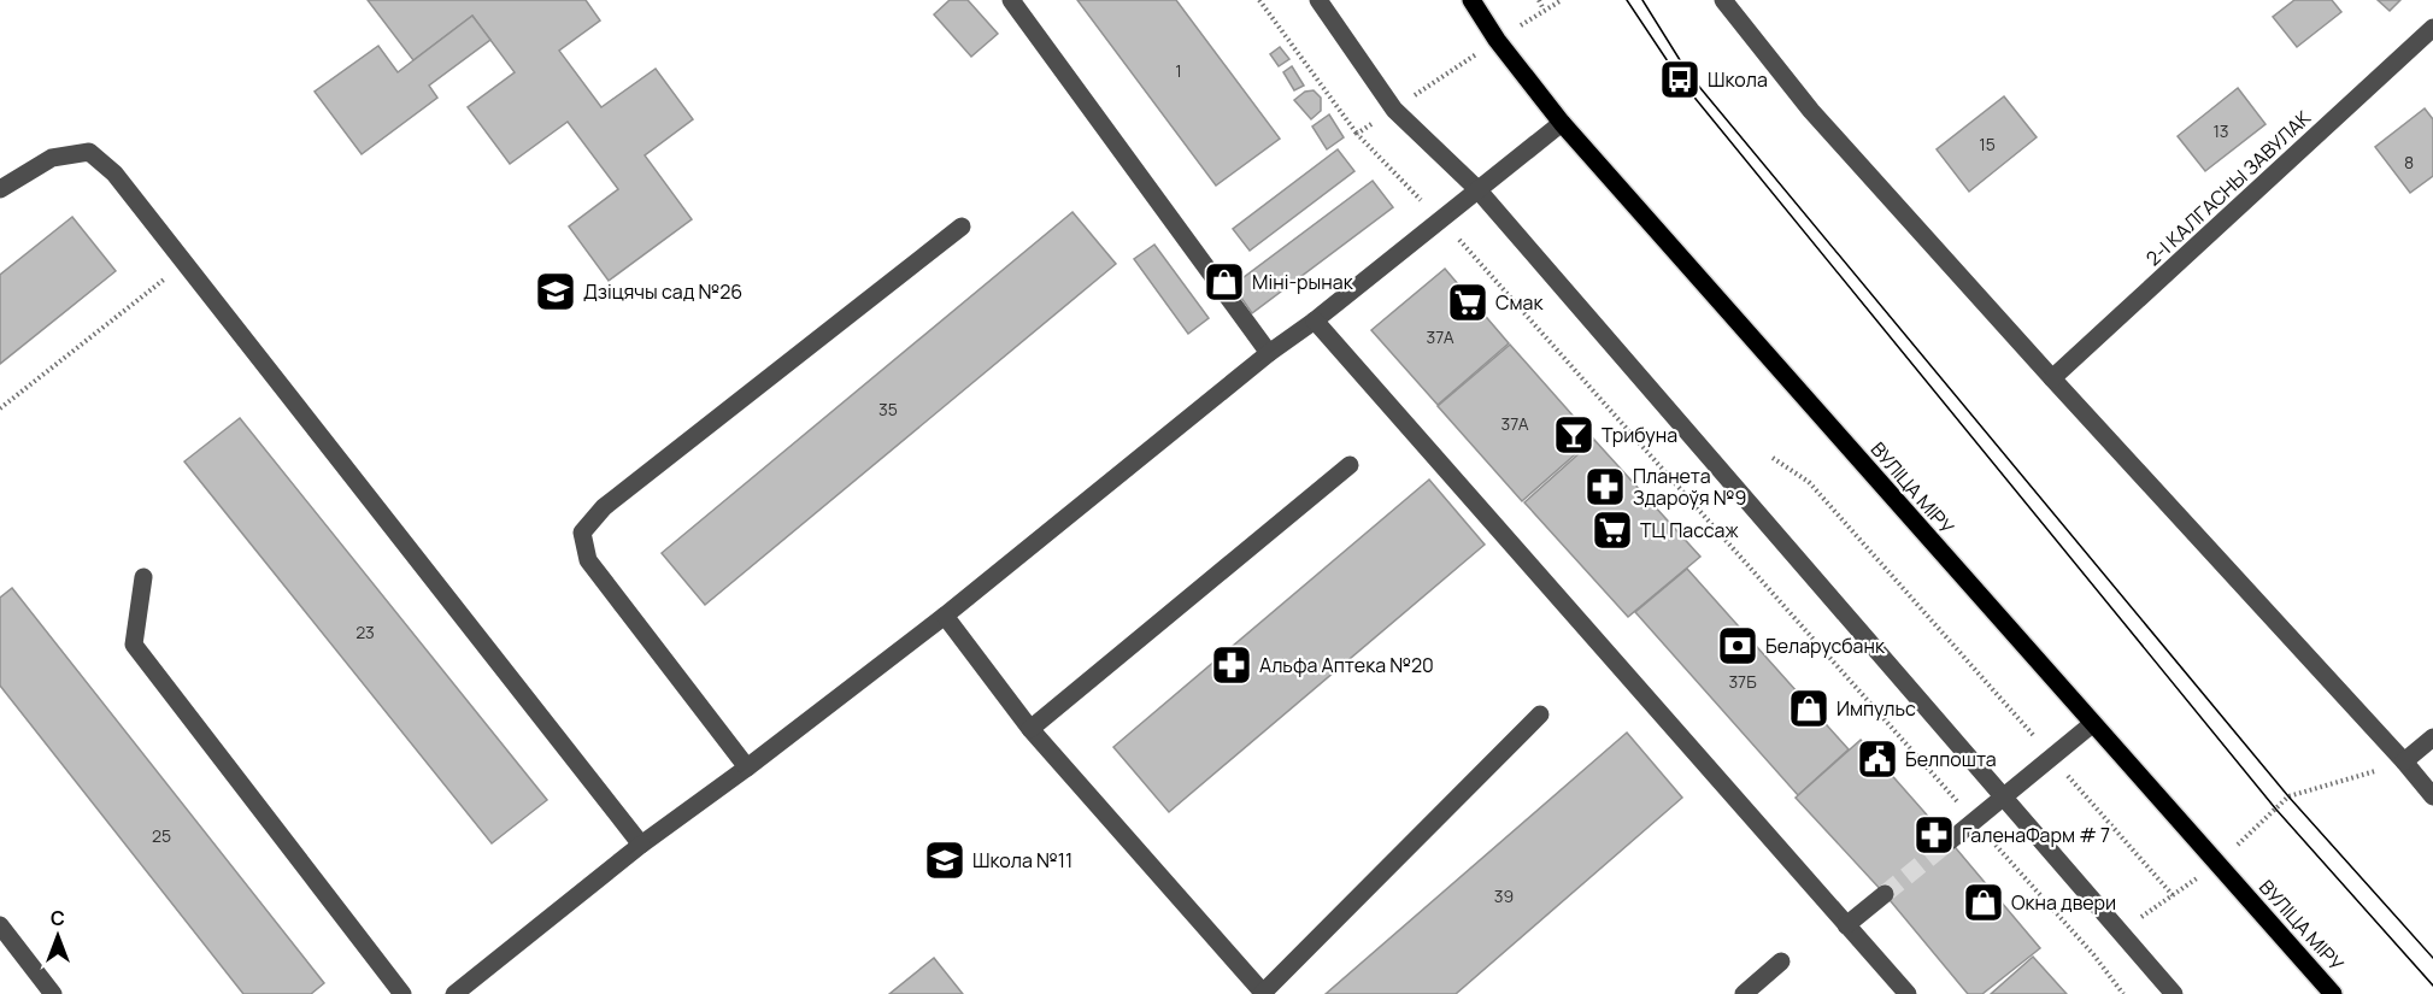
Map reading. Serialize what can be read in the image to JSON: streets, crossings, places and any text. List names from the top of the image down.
{
  "streets": {
    "main road": ["ВУЛІЦА МІРУ"],
    "street": ["2-І КАЛГАСНЫ ЗАВУЛАК"]
  },
  "places": {
    "bus stop": ["Школа"],
    "shop": ["Міні-рынак", "Импульс", "Окна двери"],
    "school or university": ["Дзіцячы сад №26", "Школа №11"],
    "supermarket": ["Смак", "ТЦ Пассаж"],
    "bar": ["Трибуна"],
    "pharmacy": ["Планета Здароўя №9", "Альфа Аптека №20", "ГаленаФарм # 7"],
    "bank": ["Беларусбанк"],
    "public building": ["Белпошта"]
  },
  "house_numbers": [
    "1",
    "13",
    "15",
    "8",
    "37А",
    "35",
    "37А",
    "23",
    "37Б",
    "25",
    "39"
  ],
  "north": "top"
}
